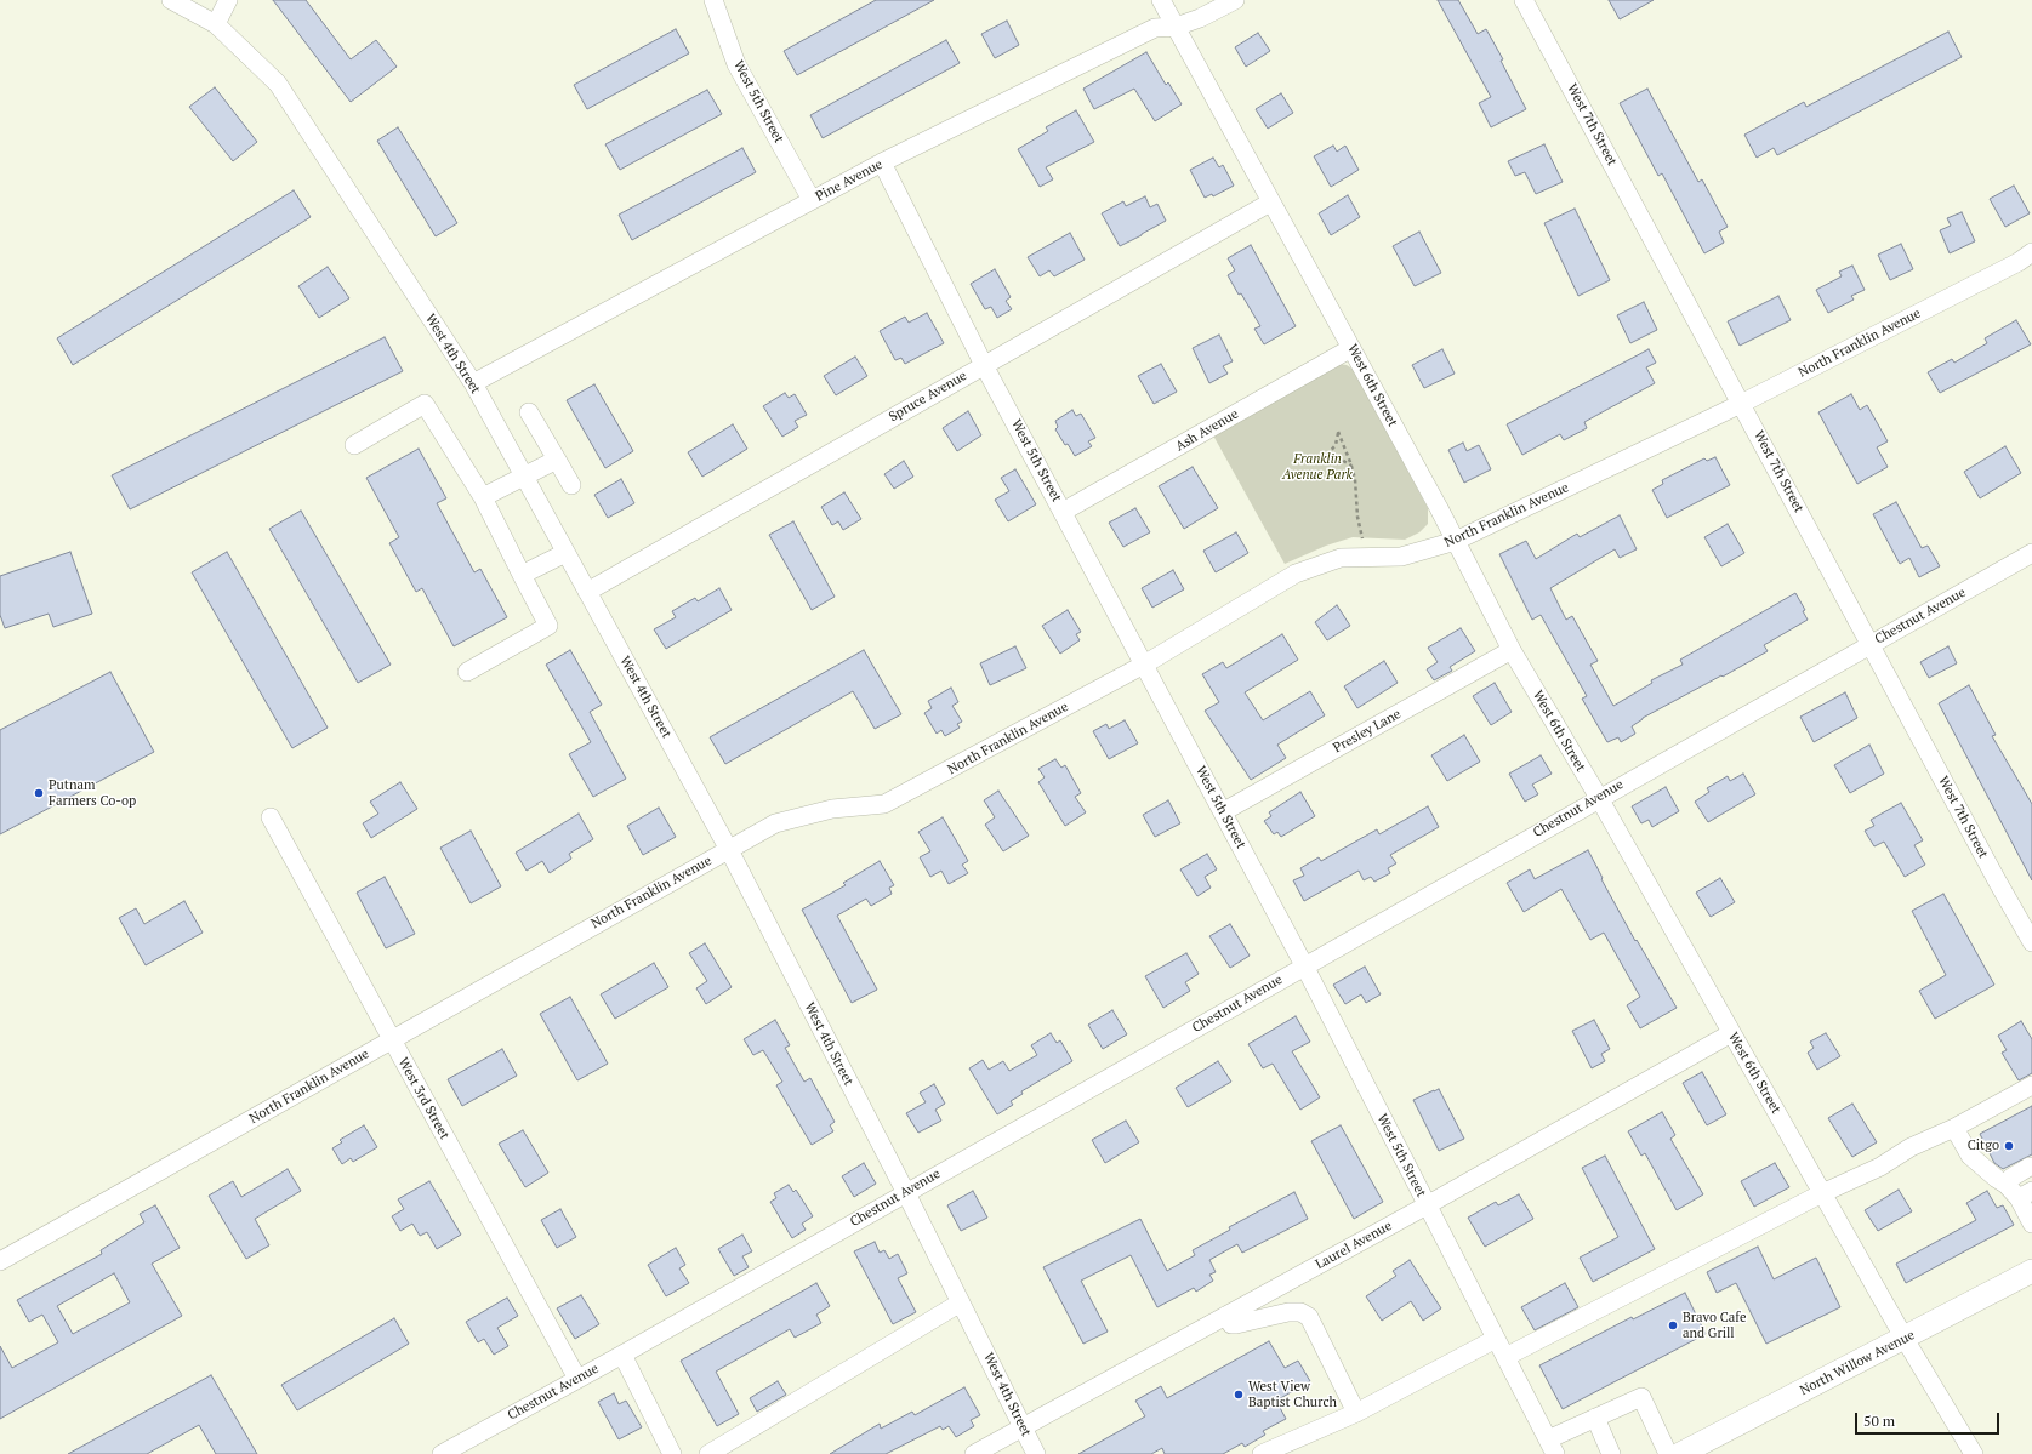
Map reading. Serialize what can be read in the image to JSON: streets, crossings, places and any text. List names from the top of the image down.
{
  "streets": {
    "main road": ["North Willow Avenue"],
    "street": [
      "West 5th Street",
      "West 7th Street",
      "Pine Avenue",
      "North Franklin Avenue",
      "West 4th Street",
      "West 6th Street",
      "Spruce Avenue",
      "Ash Avenue",
      "Chestnut Avenue",
      "Presley Lane",
      "West 3rd Street",
      "Laurel Avenue"
    ]
  },
  "crossings": [
    ["West 5th Street", "Pine Avenue"],
    ["West 5th Street", "North Franklin Avenue"],
    ["West 5th Street", "Spruce Avenue"],
    ["West 5th Street", "Ash Avenue"],
    ["West 5th Street", "Chestnut Avenue"],
    ["West 5th Street", "Presley Lane"],
    ["West 5th Street", "Laurel Avenue"],
    ["West 7th Street", "North Franklin Avenue"],
    ["West 7th Street", "Chestnut Avenue"],
    ["Pine Avenue", "West 4th Street"],
    ["Pine Avenue", "West 6th Street"],
    ["North Franklin Avenue", "West 4th Street"],
    ["North Franklin Avenue", "West 6th Street"],
    ["North Franklin Avenue", "West 3rd Street"],
    ["West 4th Street", "Spruce Avenue"],
    ["West 4th Street", "Chestnut Avenue"],
    ["West 4th Street", "Laurel Avenue"],
    ["West 6th Street", "Spruce Avenue"],
    ["West 6th Street", "Ash Avenue"],
    ["West 6th Street", "Chestnut Avenue"],
    ["West 6th Street", "Presley Lane"],
    ["West 6th Street", "Laurel Avenue"],
    ["West 6th Street", "North Willow Avenue"],
    ["Chestnut Avenue", "West 3rd Street"]
  ],
  "parks": ["Franklin Avenue Park"],
  "places": [
    "Putnam Farmers Co-op",
    "Citgo",
    "Bravo Cafe and Grill",
    "West View Baptist Church"
  ],
  "scale_bar": "50 m"
}
